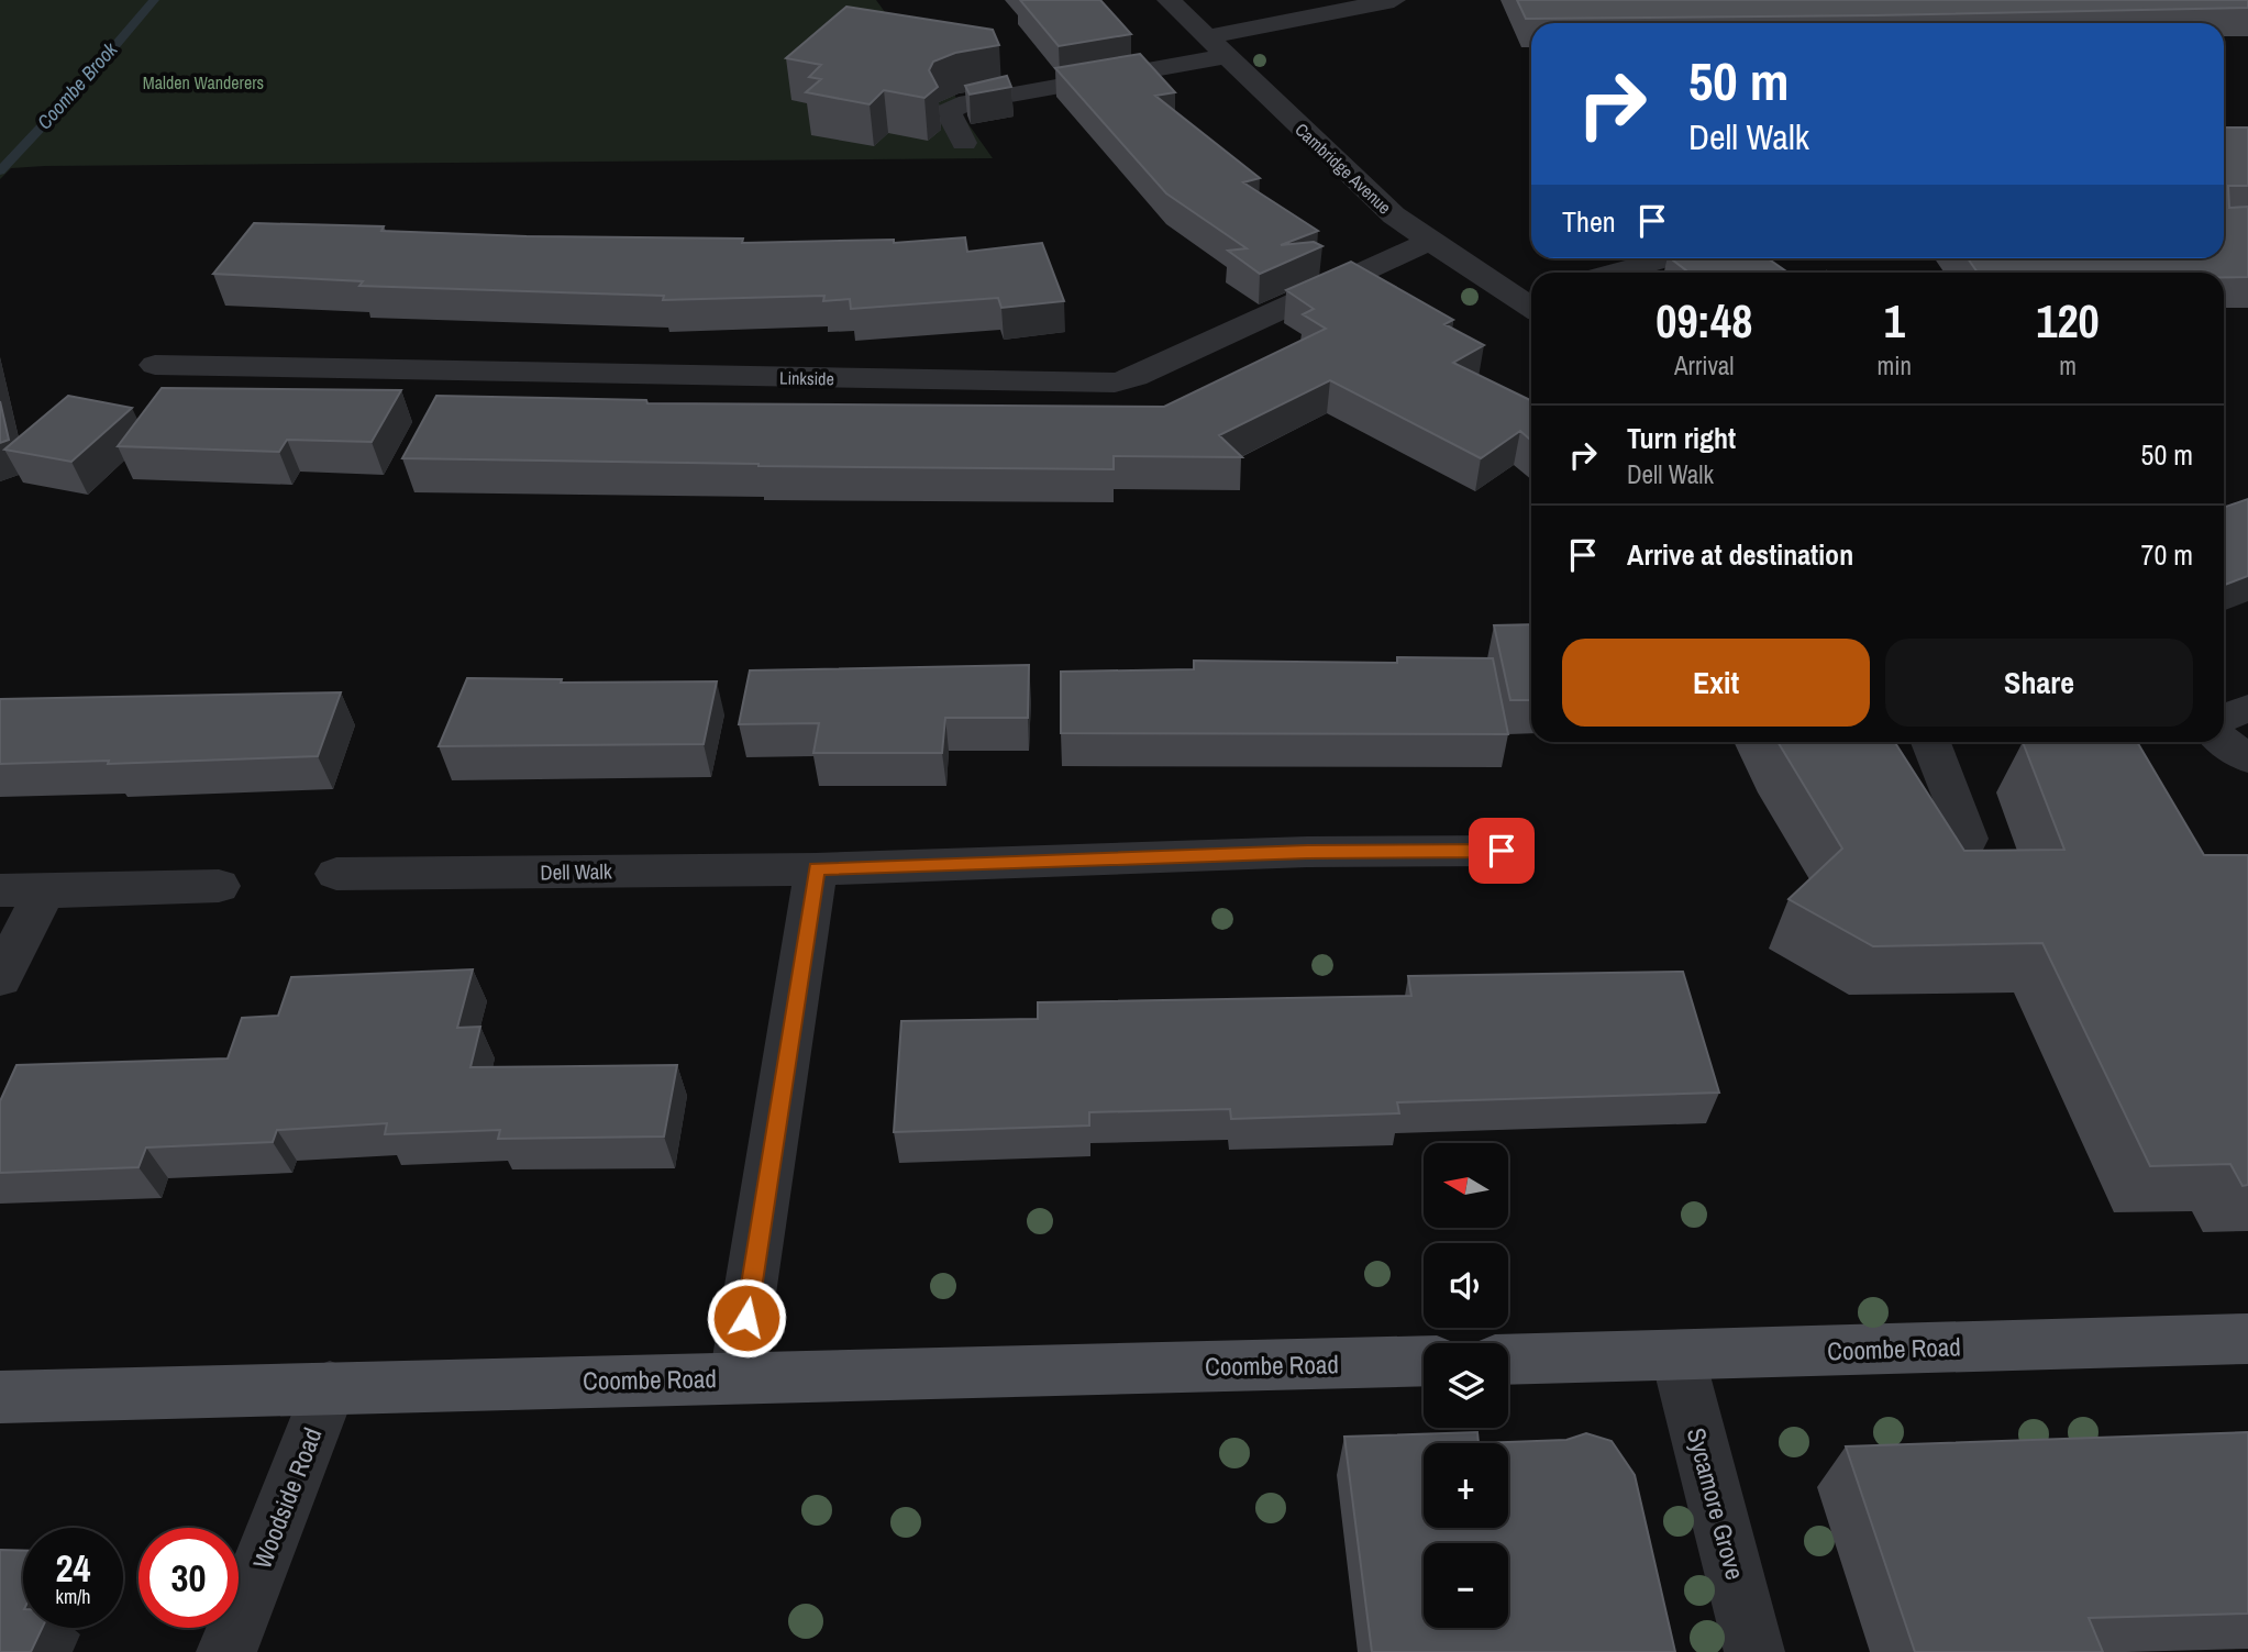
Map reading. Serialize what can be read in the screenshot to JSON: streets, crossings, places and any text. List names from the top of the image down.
{
  "streets": {
    "main road": ["Coombe Road"],
    "street": [
      "Cambridge Avenue",
      "Linkside",
      "Dell Walk",
      "Woodside Road",
      "Sycamore Grove"
    ]
  },
  "crossings": [
    ["Cambridge Avenue", "Linkside"],
    ["Coombe Road", "Woodside Road"],
    ["Coombe Road", "Sycamore Grove"]
  ],
  "water": ["Coombe Brook"],
  "parks": ["Malden Wanderers"],
  "north": "left",
  "page": {
    "turn": ["50 m", "Dell Walk"],
    "then": "Then",
    "eta": [
      "09:48",
      "Arrival",
      "1",
      "min",
      "120",
      "m"
    ],
    "list": [
      {
        "name": "Turn right",
        "note": "Dell Walk",
        "value": "50 m"
      },
      {
        "name": "Arrive at destination",
        "value": "70 m"
      }
    ],
    "buttons": ["Exit", "Share"],
    "map_buttons": ["+", "−"],
    "speed": "24 km/h",
    "limit": "30"
  }
}
